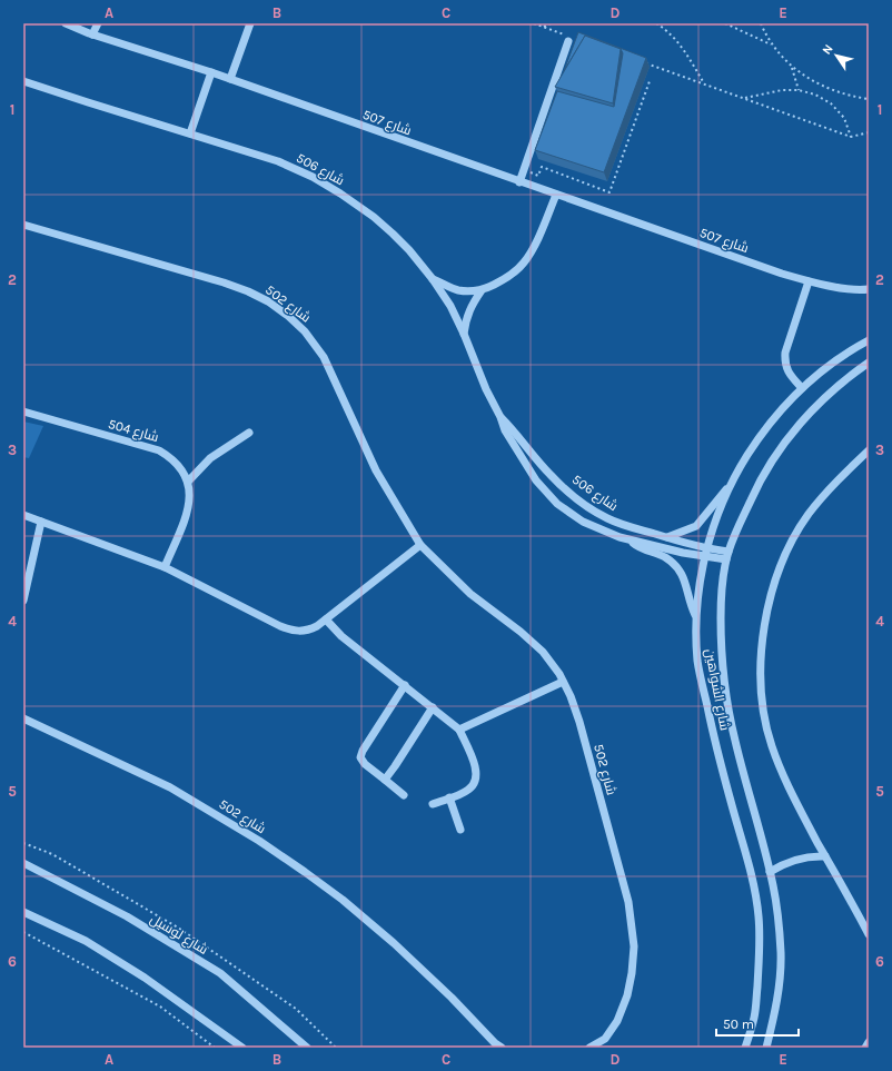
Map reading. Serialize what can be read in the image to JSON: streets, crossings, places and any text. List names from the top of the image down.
{
  "streets": {
    "street": [
      "شارع 507",
      "شارع 506",
      "شارع 502",
      "شارع 504",
      "شارع الشواهين",
      "شارع لوسيل"
    ]
  },
  "crossings": [
    ["شارع 506", "شارع الشواهين"]
  ],
  "scale_bar": "50 m",
  "north": "top left",
  "grid": {
    "columns": [
      "A",
      "B",
      "C",
      "D",
      "E"
    ],
    "rows": [
      "1",
      "2",
      "3",
      "4",
      "5",
      "6"
    ]
  }
}
